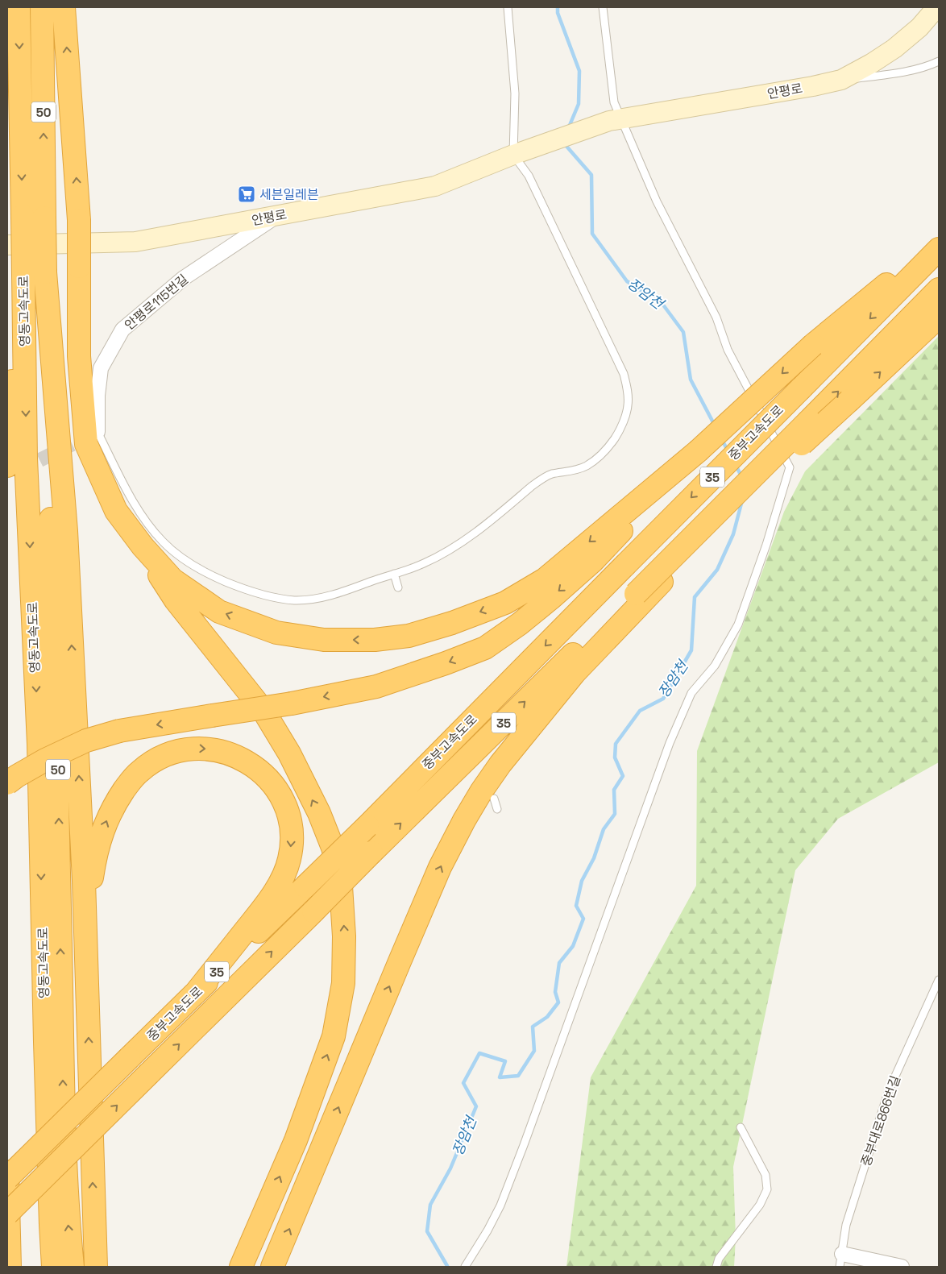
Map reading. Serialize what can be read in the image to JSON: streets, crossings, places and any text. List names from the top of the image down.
{
  "streets": {
    "highway": [
      "50",
      "영동고속도로",
      "중부고속도로",
      "35"
    ],
    "street": ["안평로", "안평로115번길"],
    "lane": ["중부대로866번길"]
  },
  "crossings": [
    ["안평로", "안평로115번길"]
  ],
  "water": ["장암천"],
  "places": {
    "supermarket": ["세븐일레븐"]
  }
}
